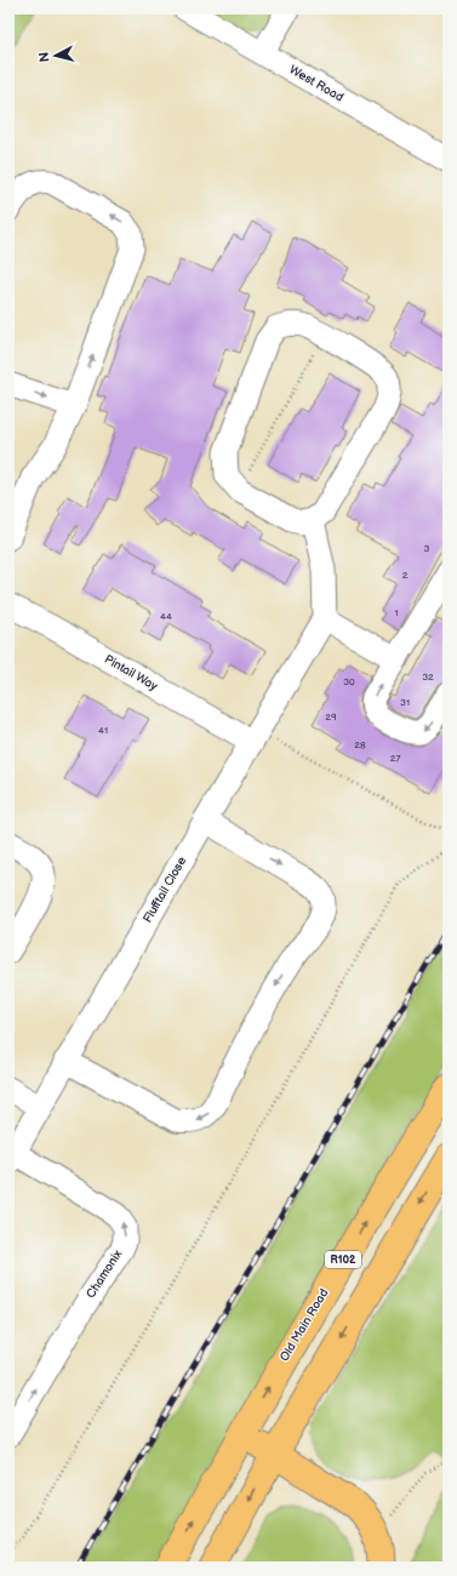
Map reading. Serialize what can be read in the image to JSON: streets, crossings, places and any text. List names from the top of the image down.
{
  "streets": {
    "main road": ["R102", "Old Main Road"],
    "street": [
      "West Road",
      "Pintail Way",
      "Flufftail Close",
      "Chamonix"
    ]
  },
  "crossings": [
    ["Pintail Way", "Flufftail Close"],
    ["Flufftail Close", "Chamonix"]
  ],
  "house_numbers": [
    "3",
    "2",
    "1",
    "44",
    "32",
    "30",
    "31",
    "29",
    "41",
    "28",
    "27"
  ],
  "north": "left"
}
